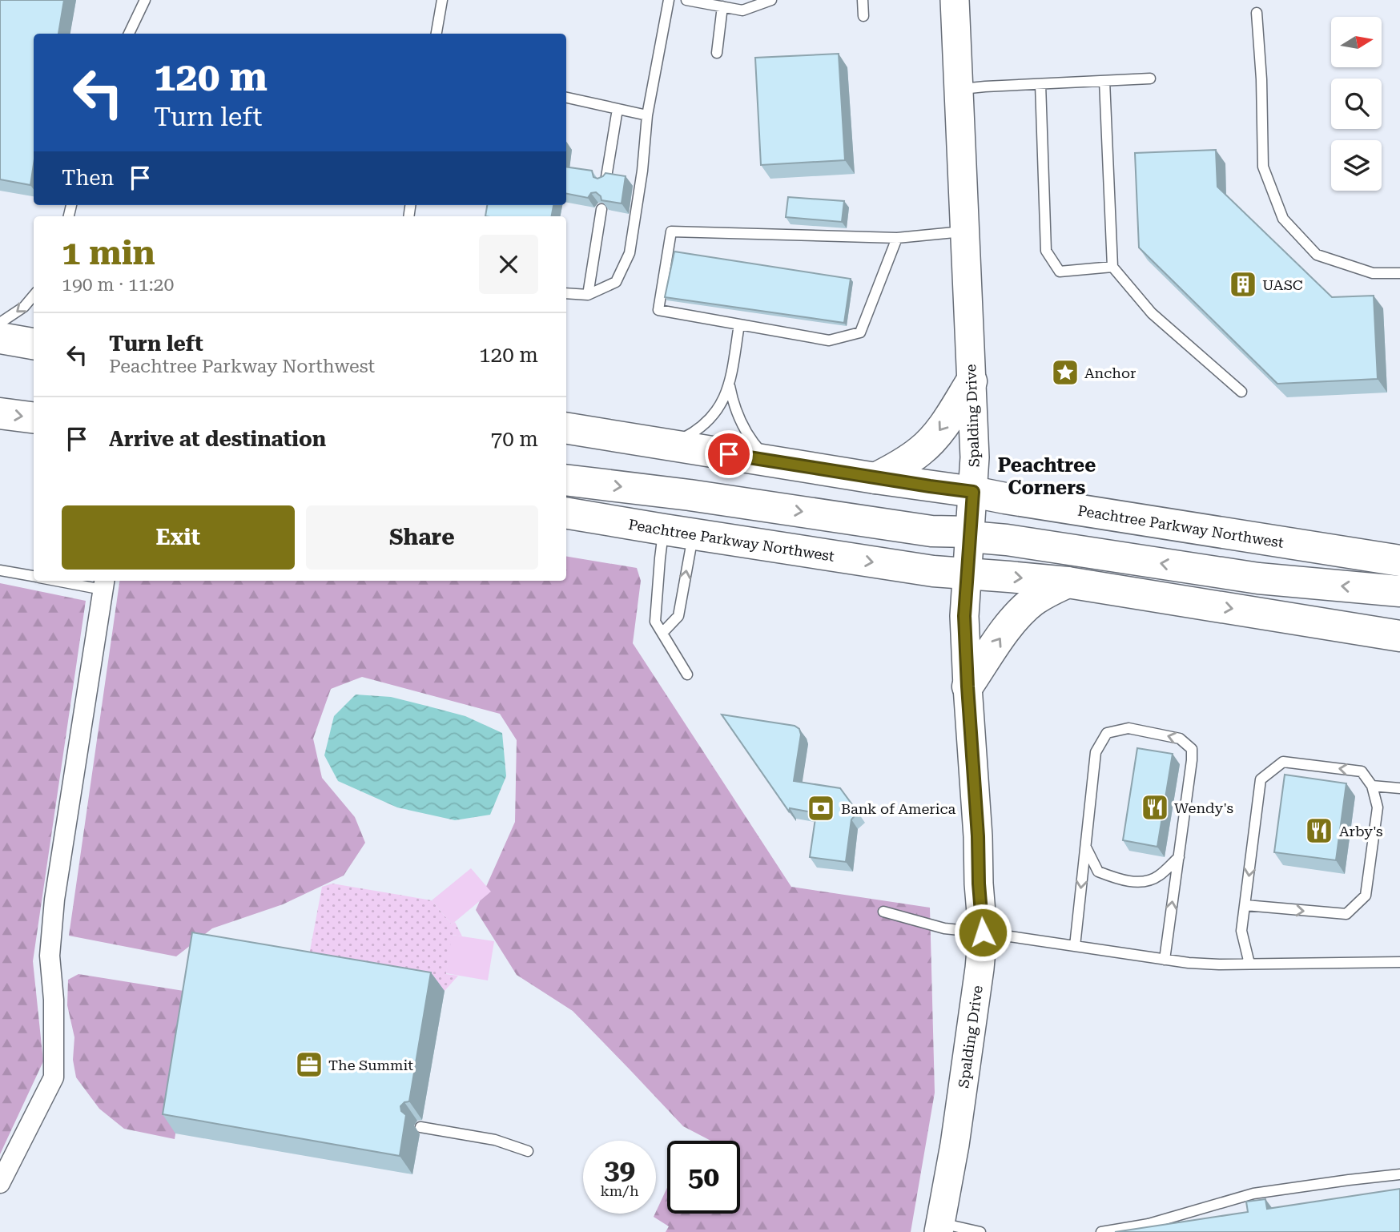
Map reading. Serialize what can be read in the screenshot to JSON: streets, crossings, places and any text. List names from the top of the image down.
{
  "streets": {
    "highway": ["Peachtree Parkway Northwest"],
    "main road": ["Spalding Drive"]
  },
  "crossings": [
    ["Spalding Drive", "Peachtree Parkway Northwest"]
  ],
  "districts": ["Peachtree Corners"],
  "places": {
    "building": ["UASC"],
    "place": ["Anchor"],
    "restaurant": ["Wendy's", "Arby's"],
    "bank": ["Bank of America"],
    "office": ["The Summit"]
  },
  "north": "right",
  "page": {
    "turn": ["120 m", "Turn left"],
    "then": "Then",
    "heading": ["1 min", "190 m · 11:20"],
    "list": [
      {
        "name": "Turn left",
        "note": "Peachtree Parkway Northwest",
        "value": "120 m"
      },
      {
        "name": "Arrive at destination",
        "value": "70 m"
      }
    ],
    "buttons": ["Exit", "Share"],
    "speed": "39 km/h",
    "limit": "50"
  }
}
